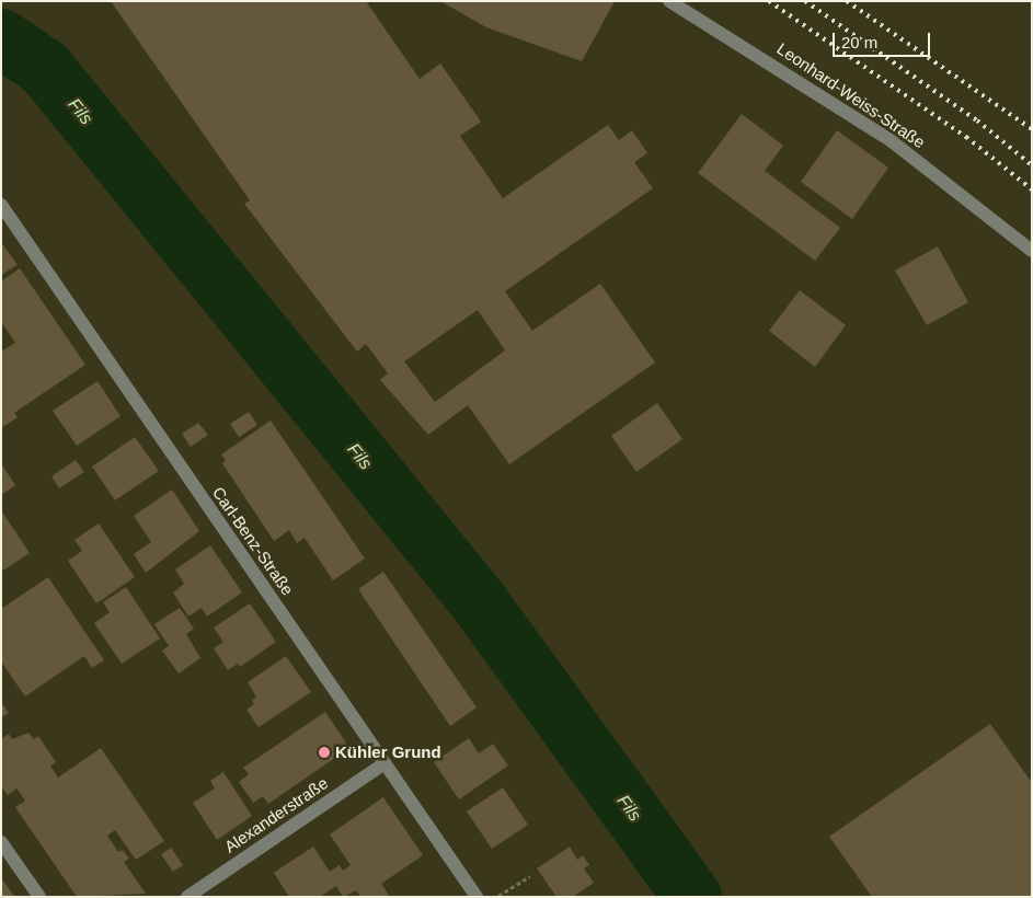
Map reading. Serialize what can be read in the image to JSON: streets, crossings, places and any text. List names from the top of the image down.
{
  "streets": {
    "street": ["Leonhard-Weiss-Straße", "Carl-Benz-Straße", "Alexanderstraße"]
  },
  "crossings": [
    ["Carl-Benz-Straße", "Alexanderstraße"]
  ],
  "water": ["Fils"],
  "places": ["Kühler Grund"],
  "scale_bar": "20 m"
}
